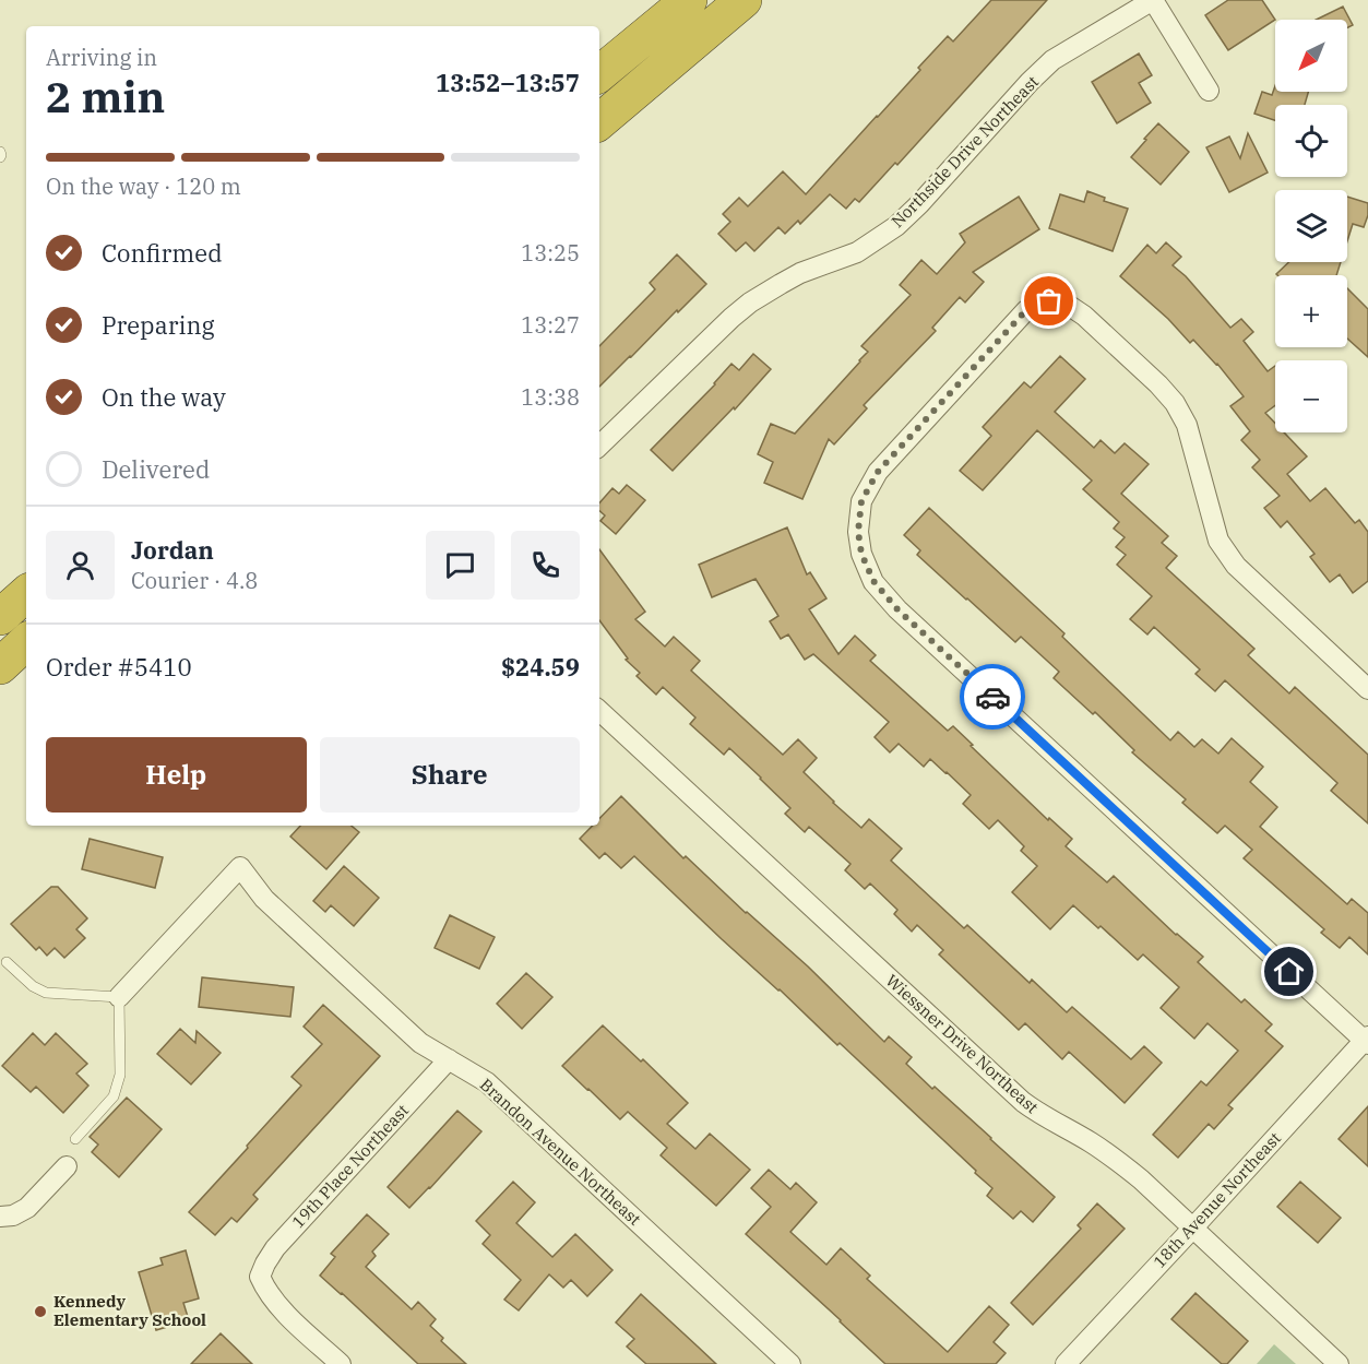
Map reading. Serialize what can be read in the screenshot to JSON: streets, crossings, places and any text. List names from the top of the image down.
{
  "streets": {
    "street": [
      "Northside Drive Northeast",
      "Wiessner Drive Northeast",
      "Brandon Avenue Northeast",
      "19th Place Northeast",
      "18th Avenue Northeast"
    ]
  },
  "crossings": [
    ["Wiessner Drive Northeast", "18th Avenue Northeast"],
    ["Brandon Avenue Northeast", "19th Place Northeast"]
  ],
  "places": ["Kennedy Elementary School"],
  "north": "bottom left",
  "page": {
    "map_buttons": ["+", "−"],
    "heading": ["2 min", "Arriving in", "13:52–13:57"],
    "panel": [
      "Jordan",
      "Courier · 4.8",
      "Order #5410",
      "$24.59"
    ],
    "bar": "On the way · 120 m",
    "list": [
      ["Confirmed", "13:25"],
      ["Preparing", "13:27"],
      ["On the way", "13:38"],
      "Delivered"
    ],
    "buttons": ["Help", "Share"]
  }
}
